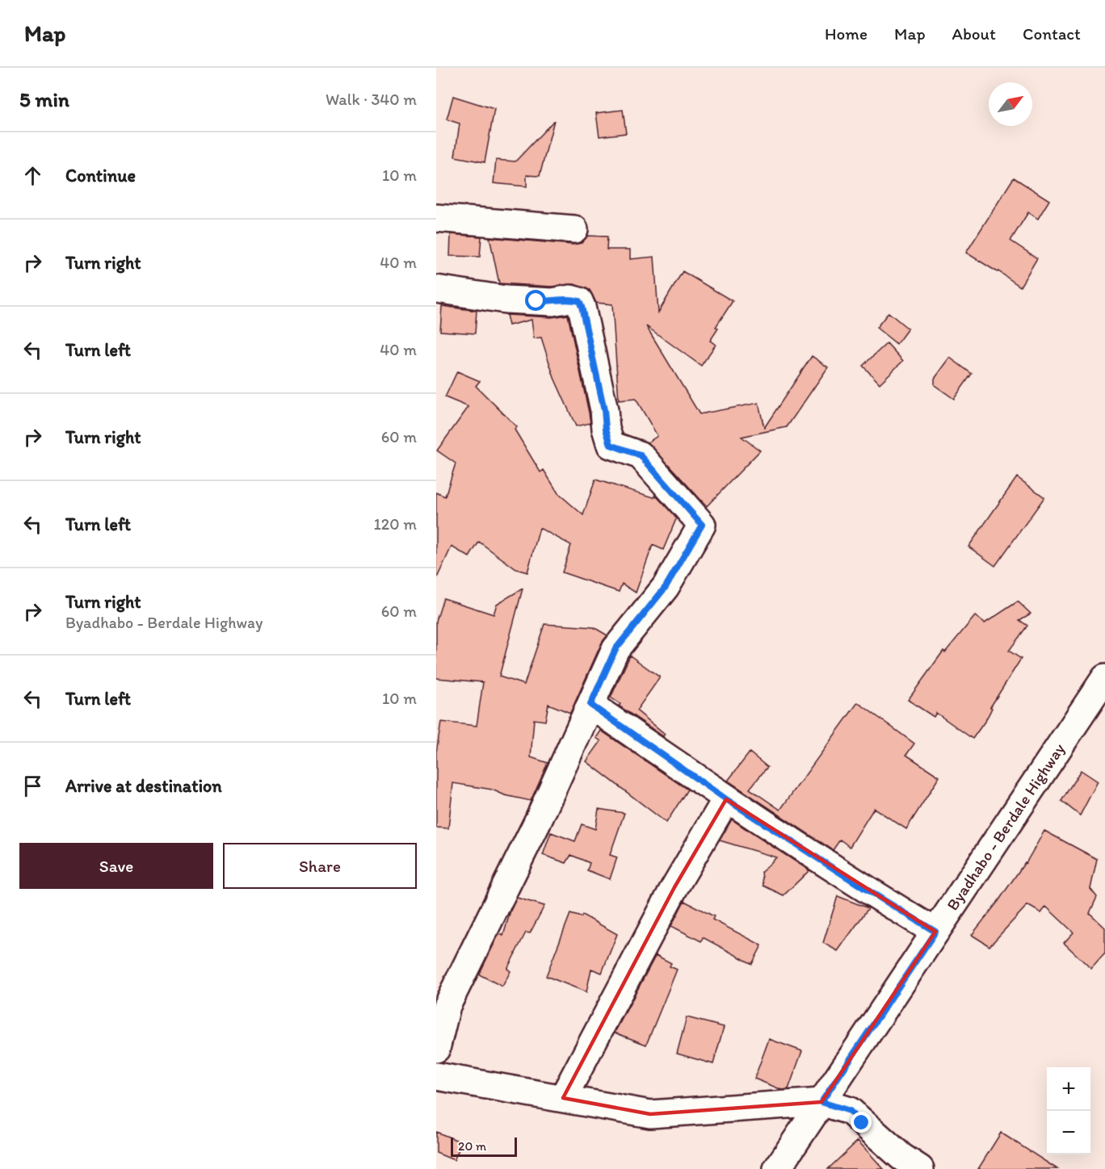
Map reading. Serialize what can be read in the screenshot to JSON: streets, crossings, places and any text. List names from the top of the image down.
{
  "streets": {
    "street": ["Byadhabo - Berdale Highway"]
  },
  "scale_bar": "20 m",
  "north": "top right",
  "page": {
    "header": "Map",
    "nav": [
      "Home",
      "Map",
      "About",
      "Contact"
    ],
    "heading": ["5 min", "Walk · 340 m"],
    "list": [
      ["Continue", "10 m"],
      ["Turn right", "40 m"],
      ["Turn left", "40 m"],
      ["Turn right", "60 m"],
      ["Turn left", "120 m"],
      ["Turn right", "Byadhabo - Berdale Highway", "60 m"],
      ["Turn left", "10 m"],
      "Arrive at destination"
    ],
    "buttons": ["Save", "Share"],
    "map_buttons": ["+", "−"],
    "scale": "20 m"
  }
}
